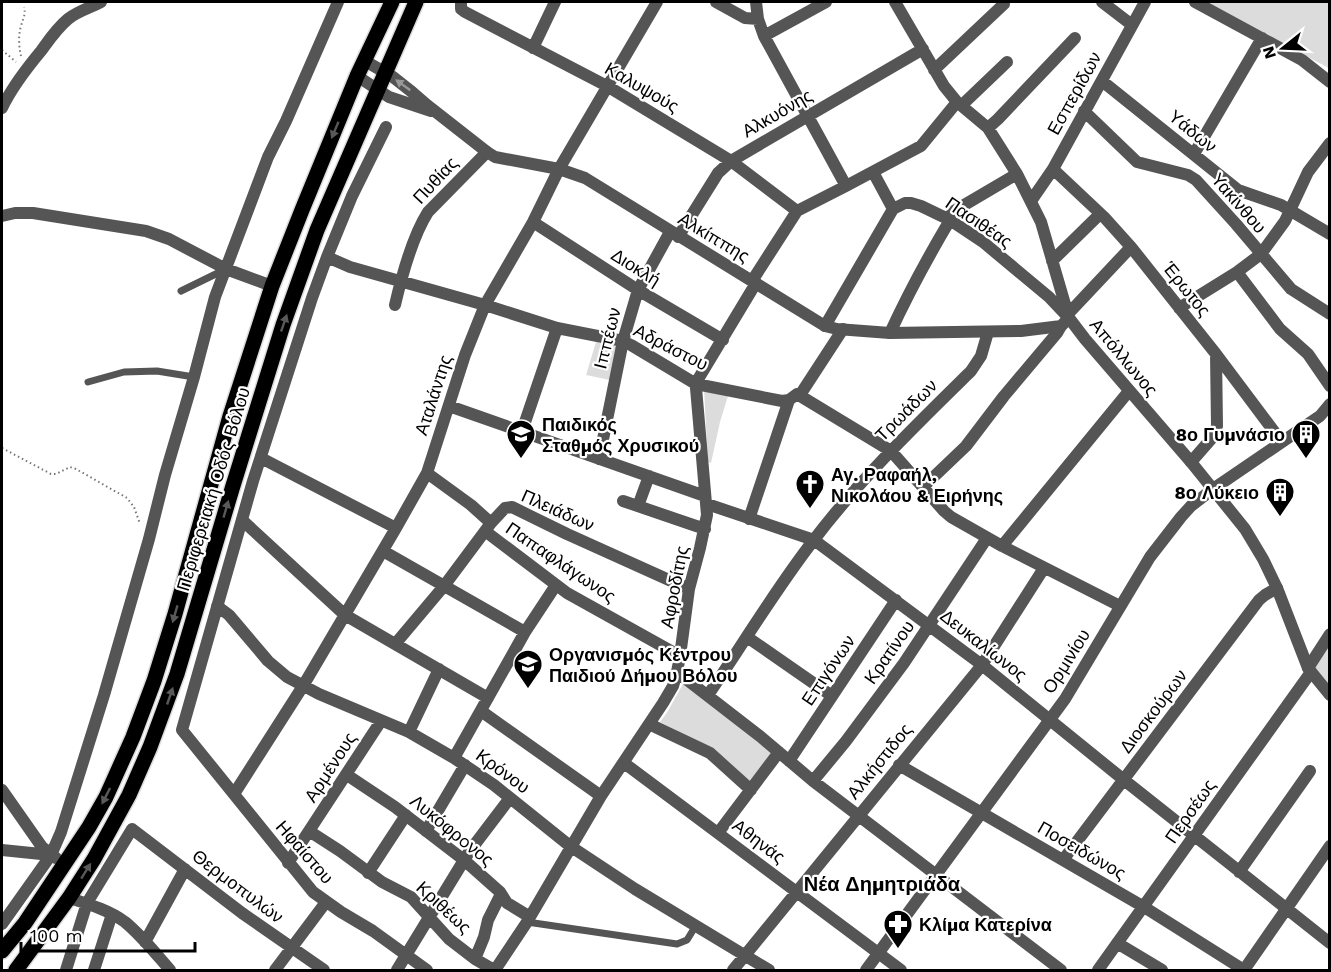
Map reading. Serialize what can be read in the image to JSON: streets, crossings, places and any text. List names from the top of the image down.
{
  "streets": {
    "main road": ["Περιφερειακή Οδός Βόλου"],
    "street": [
      "Καλυψούς",
      "Εσπερίδων",
      "Αλκυόνης",
      "Υάδων",
      "Πυθίας",
      "Υακίνθου",
      "Πασιθέας",
      "Αλκίππης",
      "Διοκλή",
      "Έρωτος",
      "Ιππέων",
      "Αδράστου",
      "Απόλλωνος",
      "Αταλάντης",
      "Τρωάδων",
      "Πλειάδων",
      "Παπαφλάγωνος",
      "Αφροδίτης",
      "Δευκαλίωνος",
      "Κρατίνου",
      "Ορμινίου",
      "Επιγόνων",
      "Διοσκούρων",
      "Αλκήστιδος",
      "Αρμένους",
      "Κρόνου",
      "Περσέως",
      "Λυκόφρoνος",
      "Αθηνάς",
      "Ποσειδώνος",
      "Ηφαίστου",
      "Θερμοπυλών",
      "Κριθέως"
    ]
  },
  "crossings": [
    ["Καλυψούς", "Αλκυόνης"],
    ["Καλυψούς", "Αταλάντης"],
    ["Εσπερίδων", "Υάδων"],
    ["Εσπερίδων", "Υακίνθου"],
    ["Εσπερίδων", "Έρωτος"],
    ["Εσπερίδων", "Απόλλωνος"],
    ["Αλκυόνης", "Αλκίππης"],
    ["Αλκυόνης", "Ιππέων"],
    ["Αλκυόνης", "Απόλλωνος"],
    ["Πυθίας", "Αλκίππης"],
    ["Πυθίας", "Αδράστου"],
    ["Πασιθέας", "Απόλλωνος"],
    ["Αλκίππης", "Ιππέων"],
    ["Αλκίππης", "Αταλάντης"],
    ["Αλκίππης", "Τρωάδων"],
    ["Αλκίππης", "Περιφερειακή Οδός Βόλου"],
    ["Διοκλή", "Ιππέων"],
    ["Διοκλή", "Αταλάντης"],
    ["Έρωτος", "Ορμινίου"],
    ["Ιππέων", "Αδράστου"],
    ["Ιππέων", "Δευκαλίωνος"],
    ["Αδράστου", "Αταλάντης"],
    ["Αδράστου", "Τρωάδων"],
    ["Αδράστου", "Αφροδίτης"],
    ["Αδράστου", "Κρατίνου"],
    ["Αδράστου", "Ορμινίου"],
    ["Αδράστου", "Αλκήστιδος"],
    ["Απόλλωνος", "Ορμινίου"],
    ["Απόλλωνος", "Διοσκούρων"],
    ["Απόλλωνος", "Περσέως"],
    ["Αταλάντης", "Παπαφλάγωνος"],
    ["Αταλάντης", "Δευκαλίωνος"],
    ["Αταλάντης", "Κρόνου"],
    ["Αταλάντης", "Ηφαίστου"],
    ["Τρωάδων", "Δευκαλίωνος"],
    ["Πλειάδων", "Παπαφλάγωνος"],
    ["Πλειάδων", "Αφροδίτης"],
    ["Παπαφλάγωνος", "Αφροδίτης"],
    ["Αφροδίτης", "Δευκαλίωνος"],
    ["Αφροδίτης", "Κρόνου"],
    ["Αφροδίτης", "Λυκόφρoνος"],
    ["Αφροδίτης", "Αθηνάς"],
    ["Αφροδίτης", "Κριθέως"],
    ["Δευκαλίωνος", "Κρατίνου"],
    ["Δευκαλίωνος", "Ορμινίου"],
    ["Δευκαλίωνος", "Επιγόνων"],
    ["Δευκαλίωνος", "Διοσκούρων"],
    ["Δευκαλίωνος", "Αλκήστιδος"],
    ["Δευκαλίωνος", "Περσέως"],
    ["Ορμινίου", "Αθηνάς"],
    ["Ορμινίου", "Ποσειδώνος"],
    ["Διοσκούρων", "Ποσειδώνος"],
    ["Αλκήστιδος", "Κρόνου"],
    ["Αλκήστιδος", "Αθηνάς"],
    ["Αλκήστιδος", "Ποσειδώνος"],
    ["Αρμένους", "Κρόνου"],
    ["Αρμένους", "Λυκόφρoνος"],
    ["Αρμένους", "Ηφαίστου"],
    ["Αρμένους", "Κριθέως"],
    ["Κρόνου", "Λυκόφρoνος"],
    ["Κρόνου", "Ηφαίστου"],
    ["Περσέως", "Ποσειδώνος"]
  ],
  "districts": ["Νέα Δημητριάδα"],
  "places": {
    "school or university": ["Παιδικός Σταθμός Χρυσικού", "Οργανισμός Κέντρου Παιδιού Δήμου Βόλου"],
    "building": ["8ο Γυμνάσιο", "8ο Λύκειο"],
    "church": ["Αγ. Ραφαήλ, Νικολάου & Ειρήνης"],
    "pharmacy": ["Κλίμα Κατερίνα"]
  },
  "scale_bar": "100 m",
  "north": "left"
}
